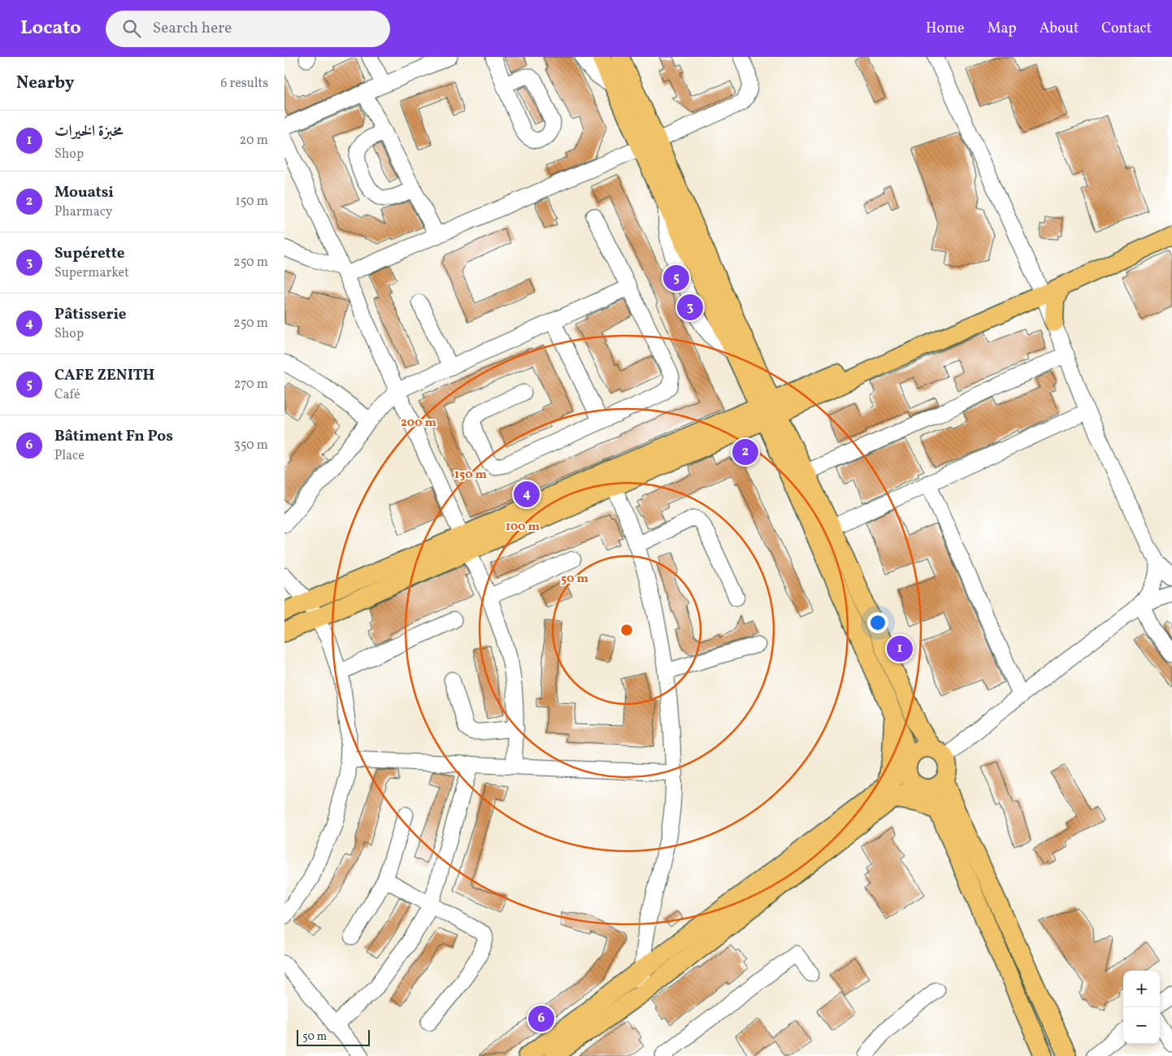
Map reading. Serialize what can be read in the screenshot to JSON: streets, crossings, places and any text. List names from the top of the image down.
{
  "scale_bar": "50 m",
  "page": {
    "header": "Locato",
    "search": "Search here",
    "nav": [
      "Home",
      "Map",
      "About",
      "Contact"
    ],
    "heading": ["Nearby", "6 results"],
    "list": [
      {
        "mark": "1",
        "name": "مخبزة الخيرات",
        "note": "Shop",
        "value": "20 m"
      },
      {
        "mark": "2",
        "name": "Mouatsi",
        "note": "Pharmacy",
        "value": "150 m"
      },
      {
        "mark": "3",
        "name": "Supérette",
        "note": "Supermarket",
        "value": "250 m"
      },
      {
        "mark": "4",
        "name": "Pâtisserie",
        "note": "Shop",
        "value": "250 m"
      },
      {
        "mark": "5",
        "name": "CAFE ZENITH",
        "note": "Café",
        "value": "270 m"
      },
      {
        "mark": "6",
        "name": "Bâtiment Fn Pos",
        "note": "Place",
        "value": "350 m"
      }
    ],
    "pins": [
      "5",
      "3",
      "2",
      "4",
      "1",
      "6"
    ],
    "map_buttons": ["+", "−"],
    "scale": "50 m"
  },
  "rings": [
    "200 m",
    "150 m",
    "100 m",
    "50 m"
  ]
}
